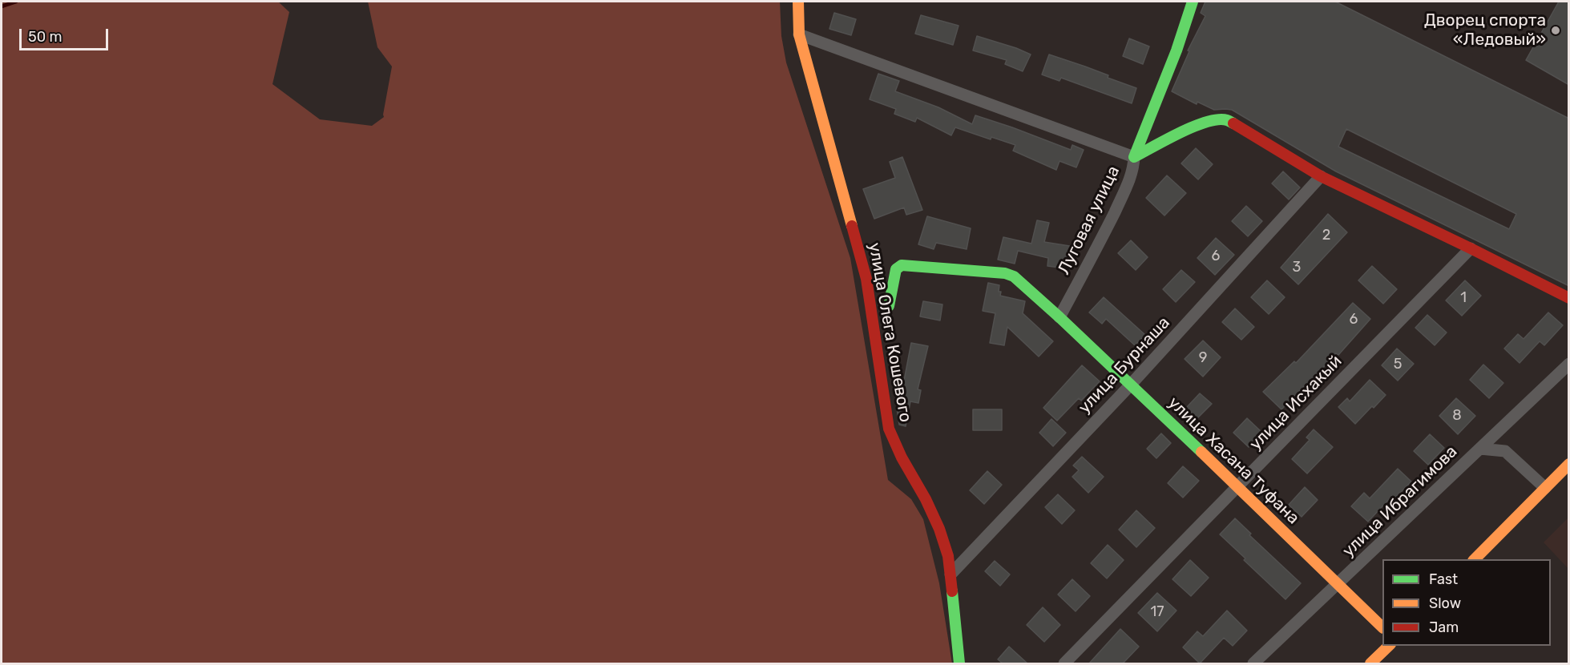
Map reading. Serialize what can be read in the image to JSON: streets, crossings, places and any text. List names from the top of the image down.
{
  "streets": {
    "street": [
      "Луговая улица",
      "улица Олега Кошевого",
      "улица Бурнаша",
      "улица Исхакый",
      "улица Хасана Туфана",
      "улица Ибрагимова"
    ]
  },
  "crossings": [
    ["Луговая улица", "улица Олега Кошевого"],
    ["Луговая улица", "улица Хасана Туфана"],
    ["улица Олега Кошевого", "улица Бурнаша"],
    ["улица Бурнаша", "улица Хасана Туфана"],
    ["улица Исхакый", "улица Хасана Туфана"],
    ["улица Хасана Туфана", "улица Ибрагимова"]
  ],
  "places": ["Дворец спорта «Ледовый»"],
  "house_numbers": [
    "2",
    "6",
    "3",
    "1",
    "6",
    "9",
    "5",
    "8",
    "17"
  ],
  "legend": ["Fast", "Slow", "Jam"],
  "scale_bar": "50 m"
}
